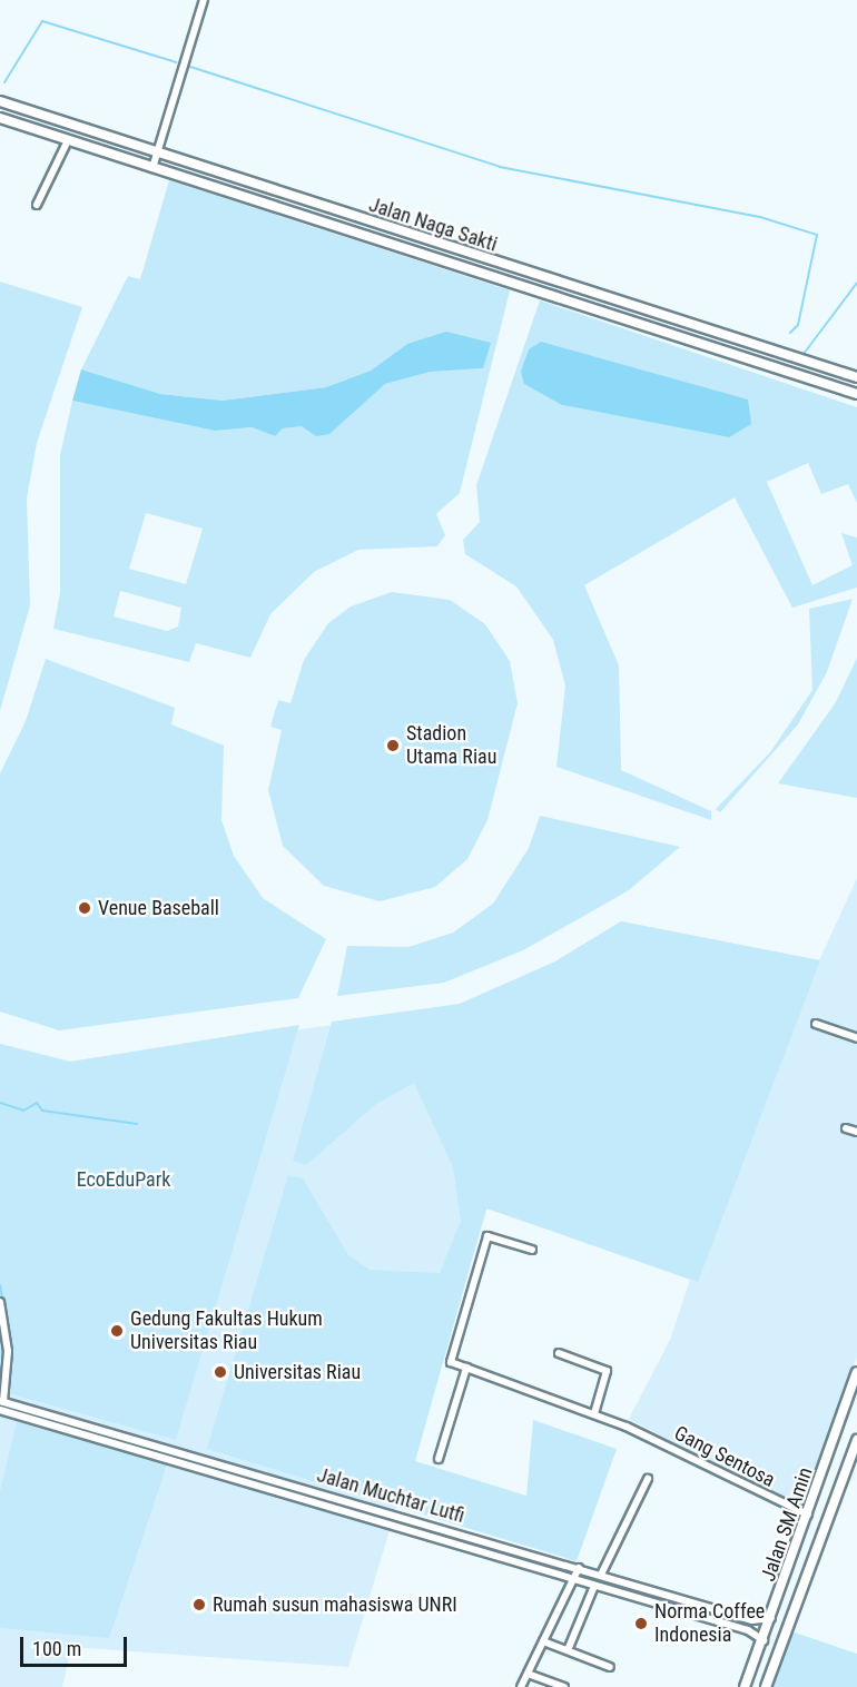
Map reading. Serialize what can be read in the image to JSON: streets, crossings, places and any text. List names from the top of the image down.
{
  "streets": {
    "main road": ["Jalan Naga Sakti", "Jalan SM Amin"],
    "street": ["Gang Sentosa", "Jalan Muchtar Lutfi"]
  },
  "crossings": [
    ["Gang Sentosa", "Jalan SM Amin"],
    ["Jalan Muchtar Lutfi", "Jalan SM Amin"]
  ],
  "parks": ["EcoEduPark"],
  "places": [
    "Stadion Utama Riau",
    "Venue Baseball",
    "Gedung Fakultas Hukum Universitas Riau",
    "Universitas Riau",
    "Rumah susun mahasiswa UNRI",
    "Norma Coffee Indonesia"
  ],
  "scale_bar": "100 m"
}
